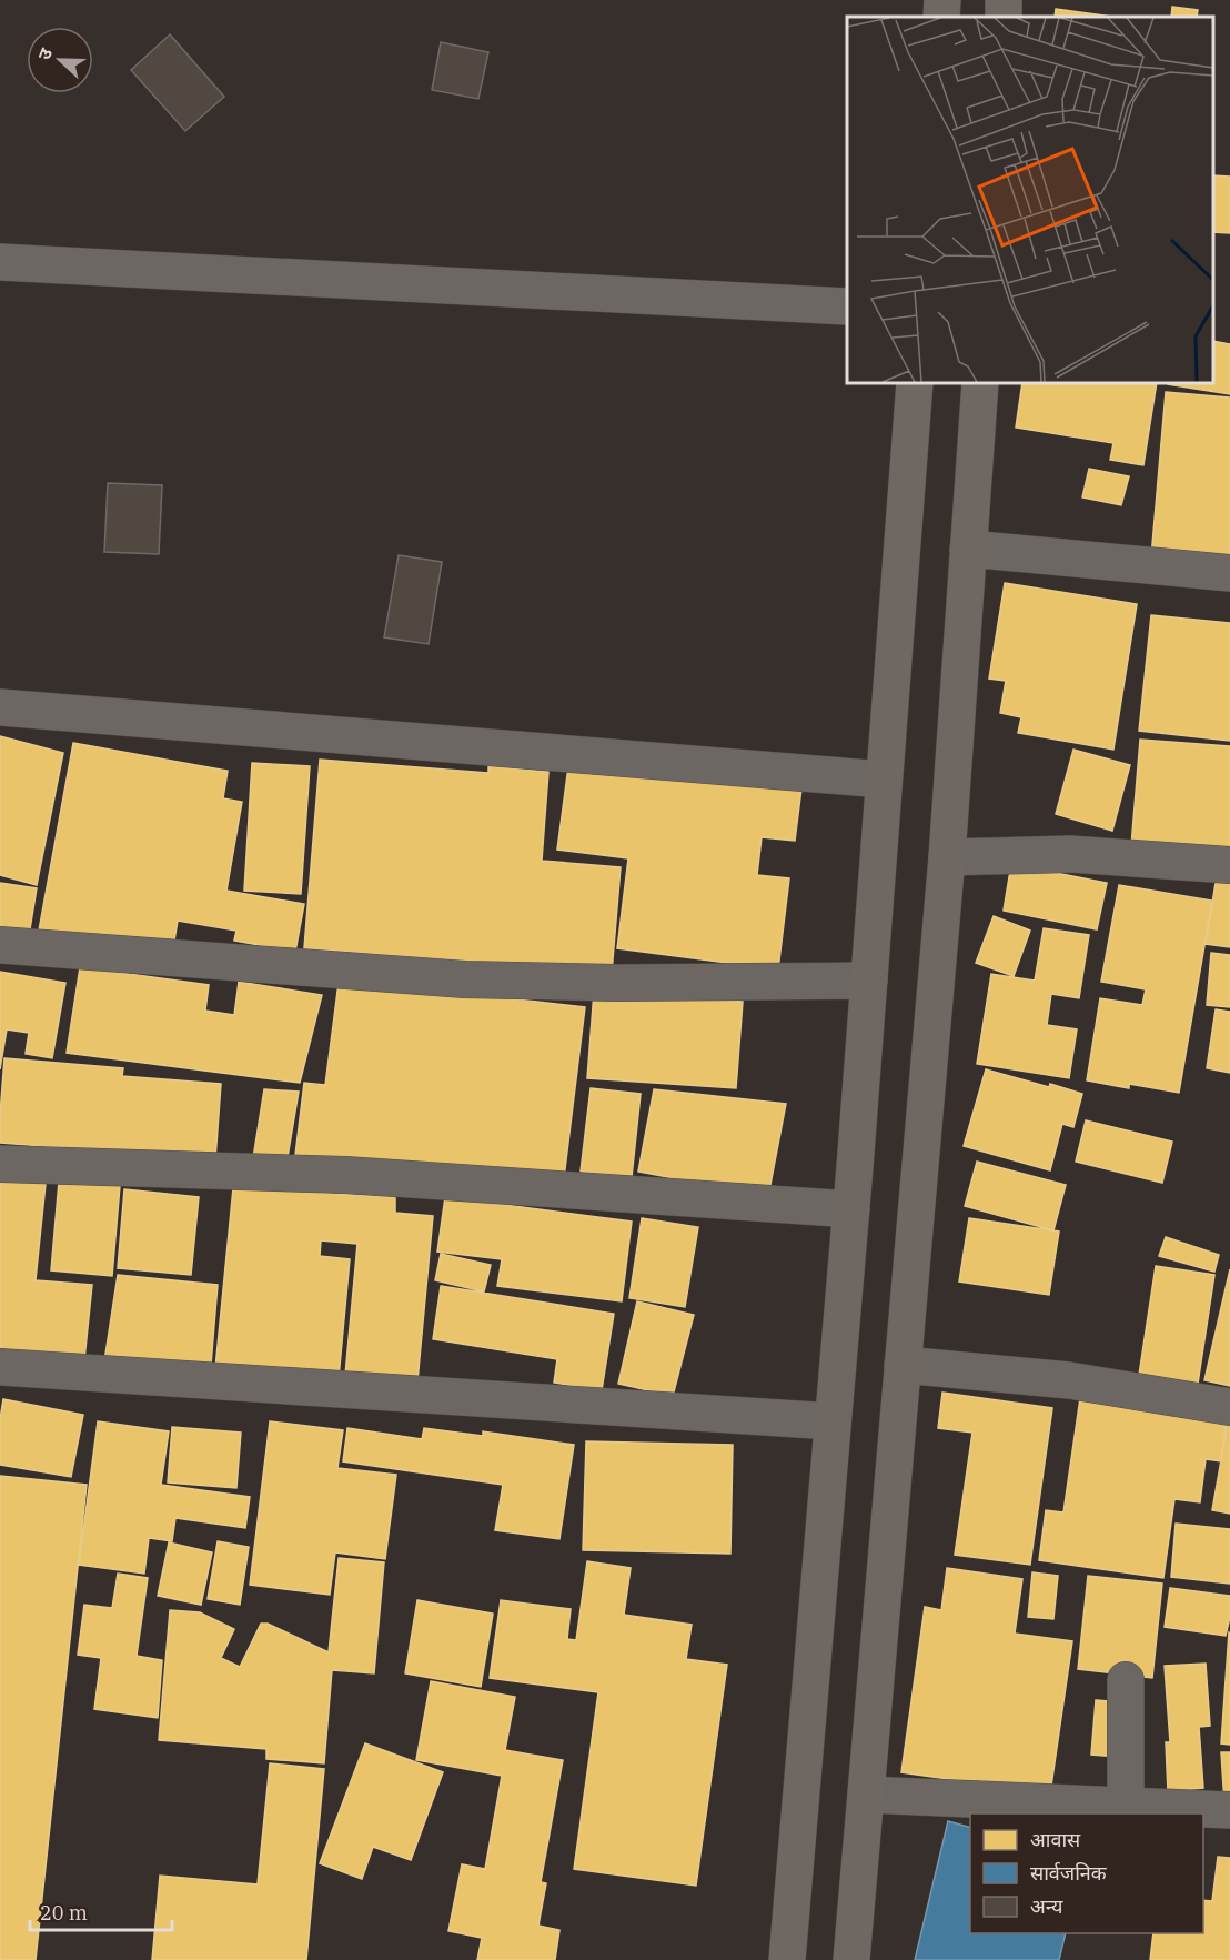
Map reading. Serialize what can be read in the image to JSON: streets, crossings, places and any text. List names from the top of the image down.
{
  "legend": ["आवास", "सार्वजनिक", "अन्य"],
  "scale_bar": "20 m",
  "north": "left"
}
